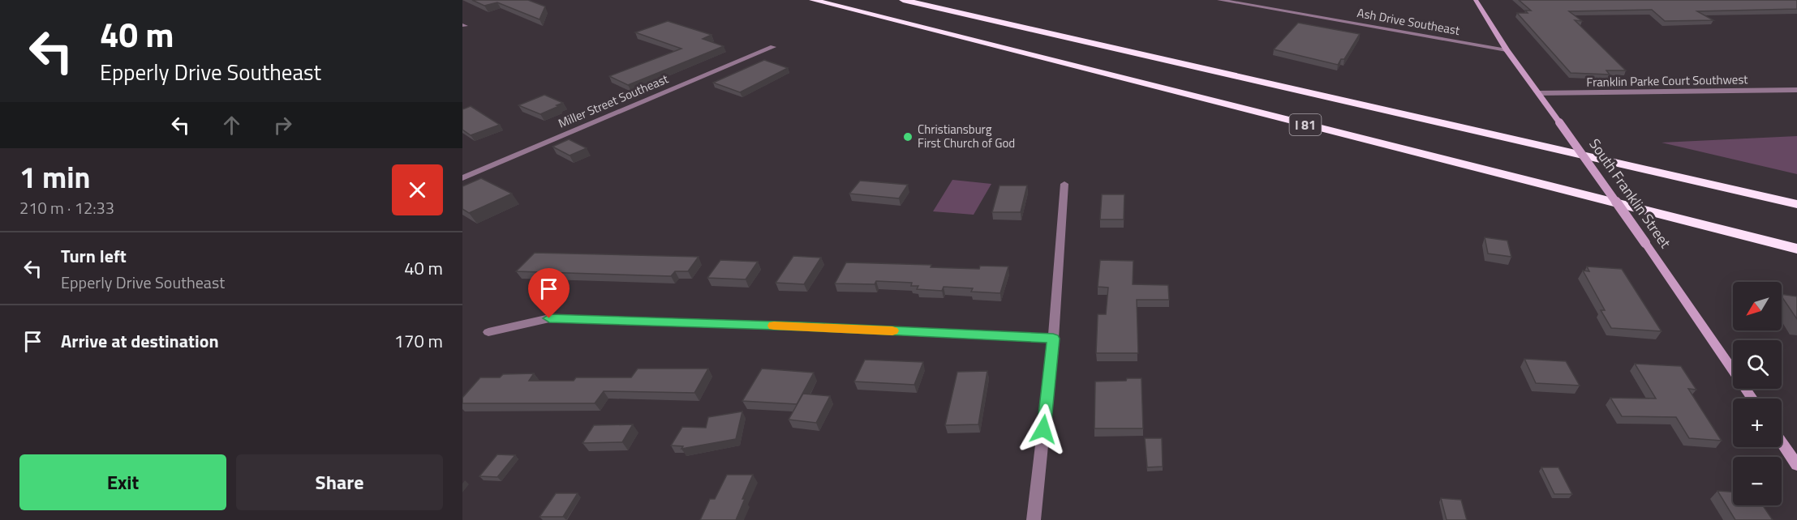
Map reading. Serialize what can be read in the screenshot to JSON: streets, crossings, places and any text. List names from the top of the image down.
{
  "streets": {
    "highway": ["I 81"],
    "main road": ["South Franklin Street"],
    "street": ["Ash Drive Southeast", "Franklin Parke Court Southwest", "Miller Street Southeast"]
  },
  "crossings": [
    ["Ash Drive Southeast", "South Franklin Street"],
    ["Franklin Parke Court Southwest", "South Franklin Street"]
  ],
  "places": ["Christiansburg First Church of God"],
  "north": "bottom left",
  "page": {
    "turn": ["40 m", "Epperly Drive Southeast"],
    "heading": ["1 min", "210 m · 12:33"],
    "list": [
      {
        "name": "Turn left",
        "note": "Epperly Drive Southeast",
        "value": "40 m"
      },
      {
        "name": "Arrive at destination",
        "value": "170 m"
      }
    ],
    "map_buttons": ["+", "−"],
    "buttons": ["Exit", "Share"]
  }
}
